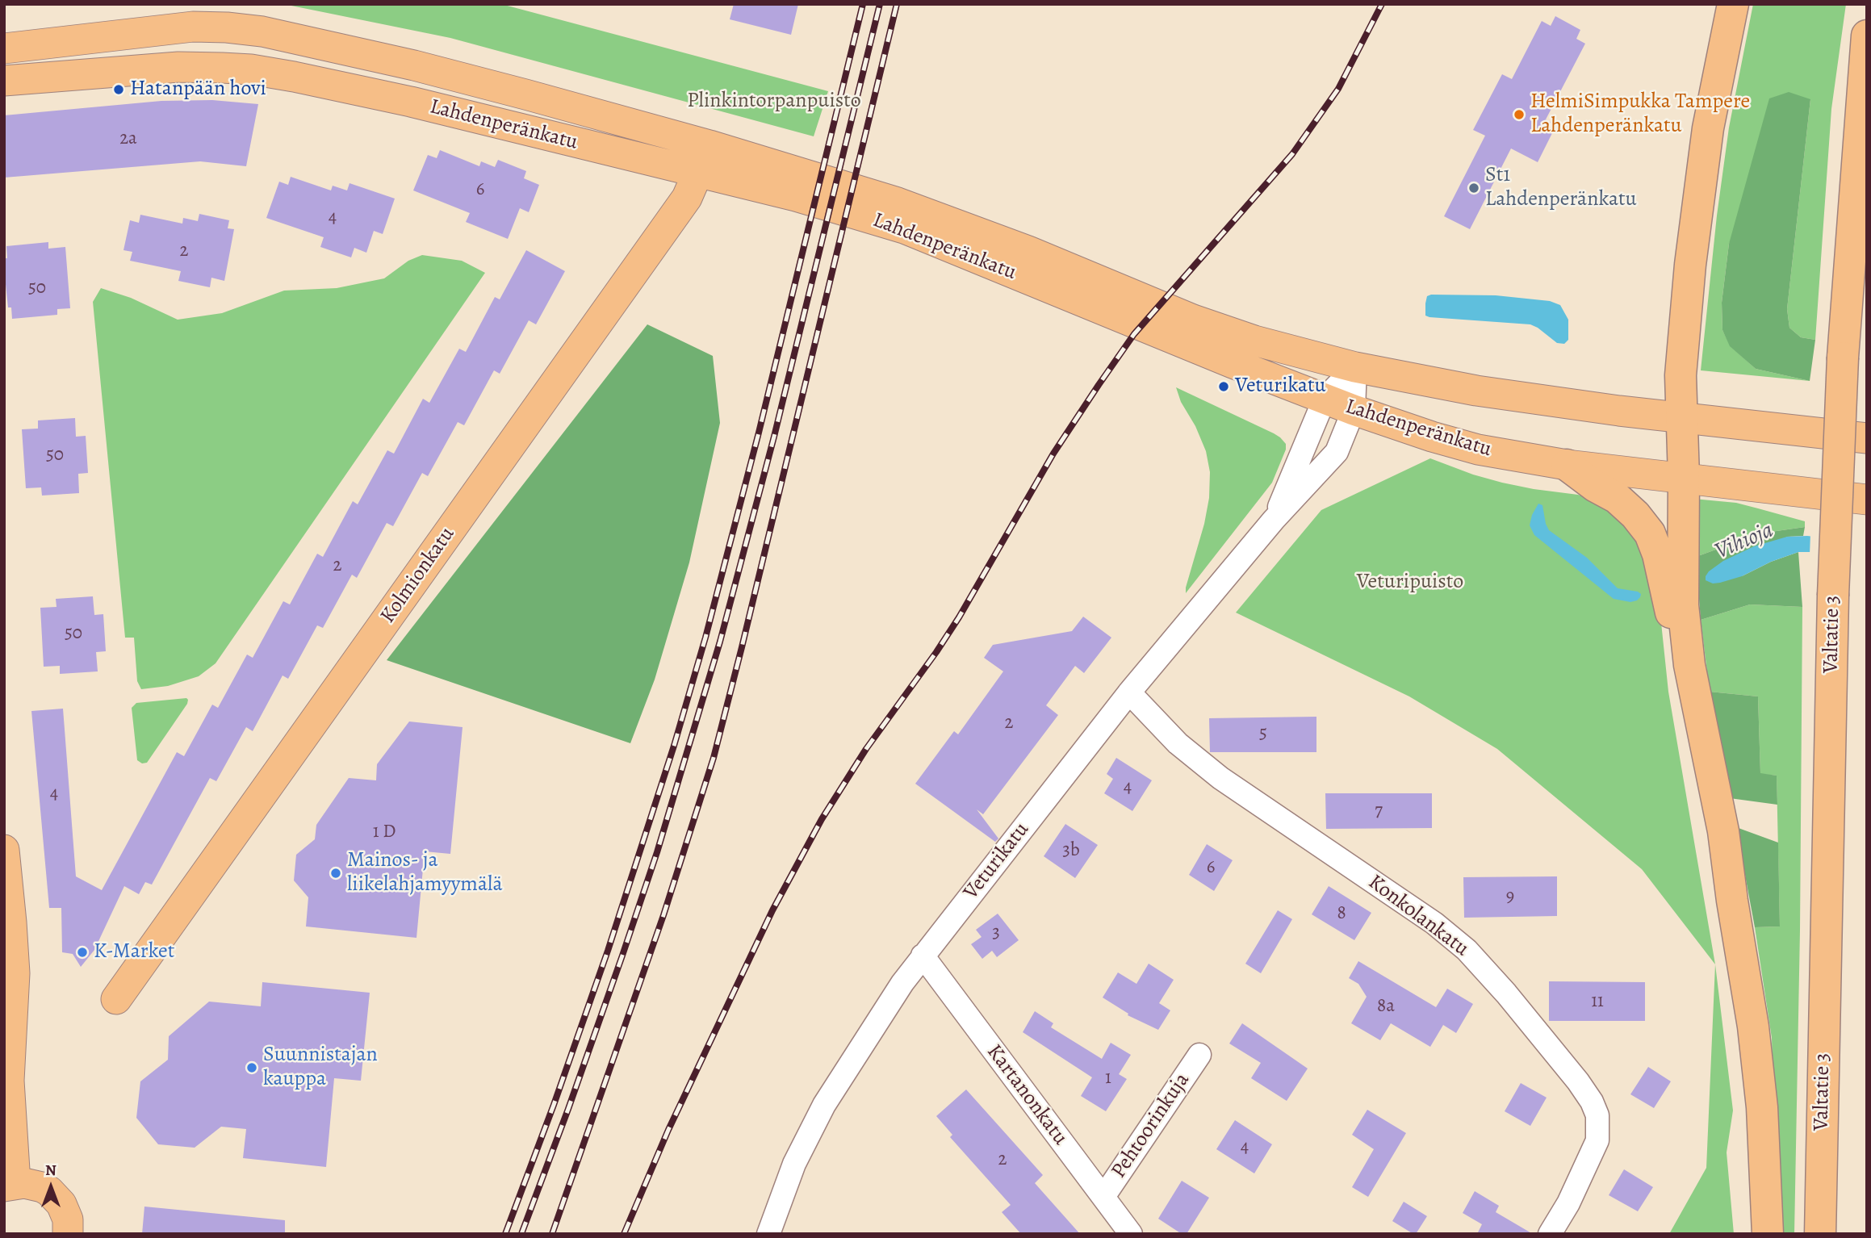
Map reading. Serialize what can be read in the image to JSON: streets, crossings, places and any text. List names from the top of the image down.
{
  "streets": {
    "highway": ["Valtatie 3"],
    "main road": ["Lahdenperänkatu", "Kolmionkatu"],
    "street": [
      "Veturikatu",
      "Konkolankatu",
      "Kartanonkatu",
      "Pehtoorinkuja"
    ]
  },
  "crossings": [
    ["Lahdenperänkatu", "Kolmionkatu"],
    ["Lahdenperänkatu", "Veturikatu"],
    ["Veturikatu", "Konkolankatu"],
    ["Veturikatu", "Kartanonkatu"],
    ["Kartanonkatu", "Pehtoorinkuja"]
  ],
  "water": ["Vihioja"],
  "parks": ["Plinkintorpanpuisto", "Veturipuisto"],
  "places": [
    "Hatanpään hovi",
    "HelmiSimpukka Tampere Lahdenperänkatu",
    "St1 Lahdenperänkatu",
    "Veturikatu",
    "Mainos- ja liikelahjamyymälä",
    "K-Market",
    "Suunnistajan kauppa"
  ],
  "house_numbers": [
    "2a",
    "6",
    "4",
    "2",
    "50",
    "50",
    "2",
    "50",
    "2",
    "5",
    "4",
    "4",
    "7",
    "1 D",
    "3b",
    "6",
    "9",
    "8",
    "3",
    "11",
    "8a",
    "1",
    "4",
    "2"
  ],
  "north": "top"
}
